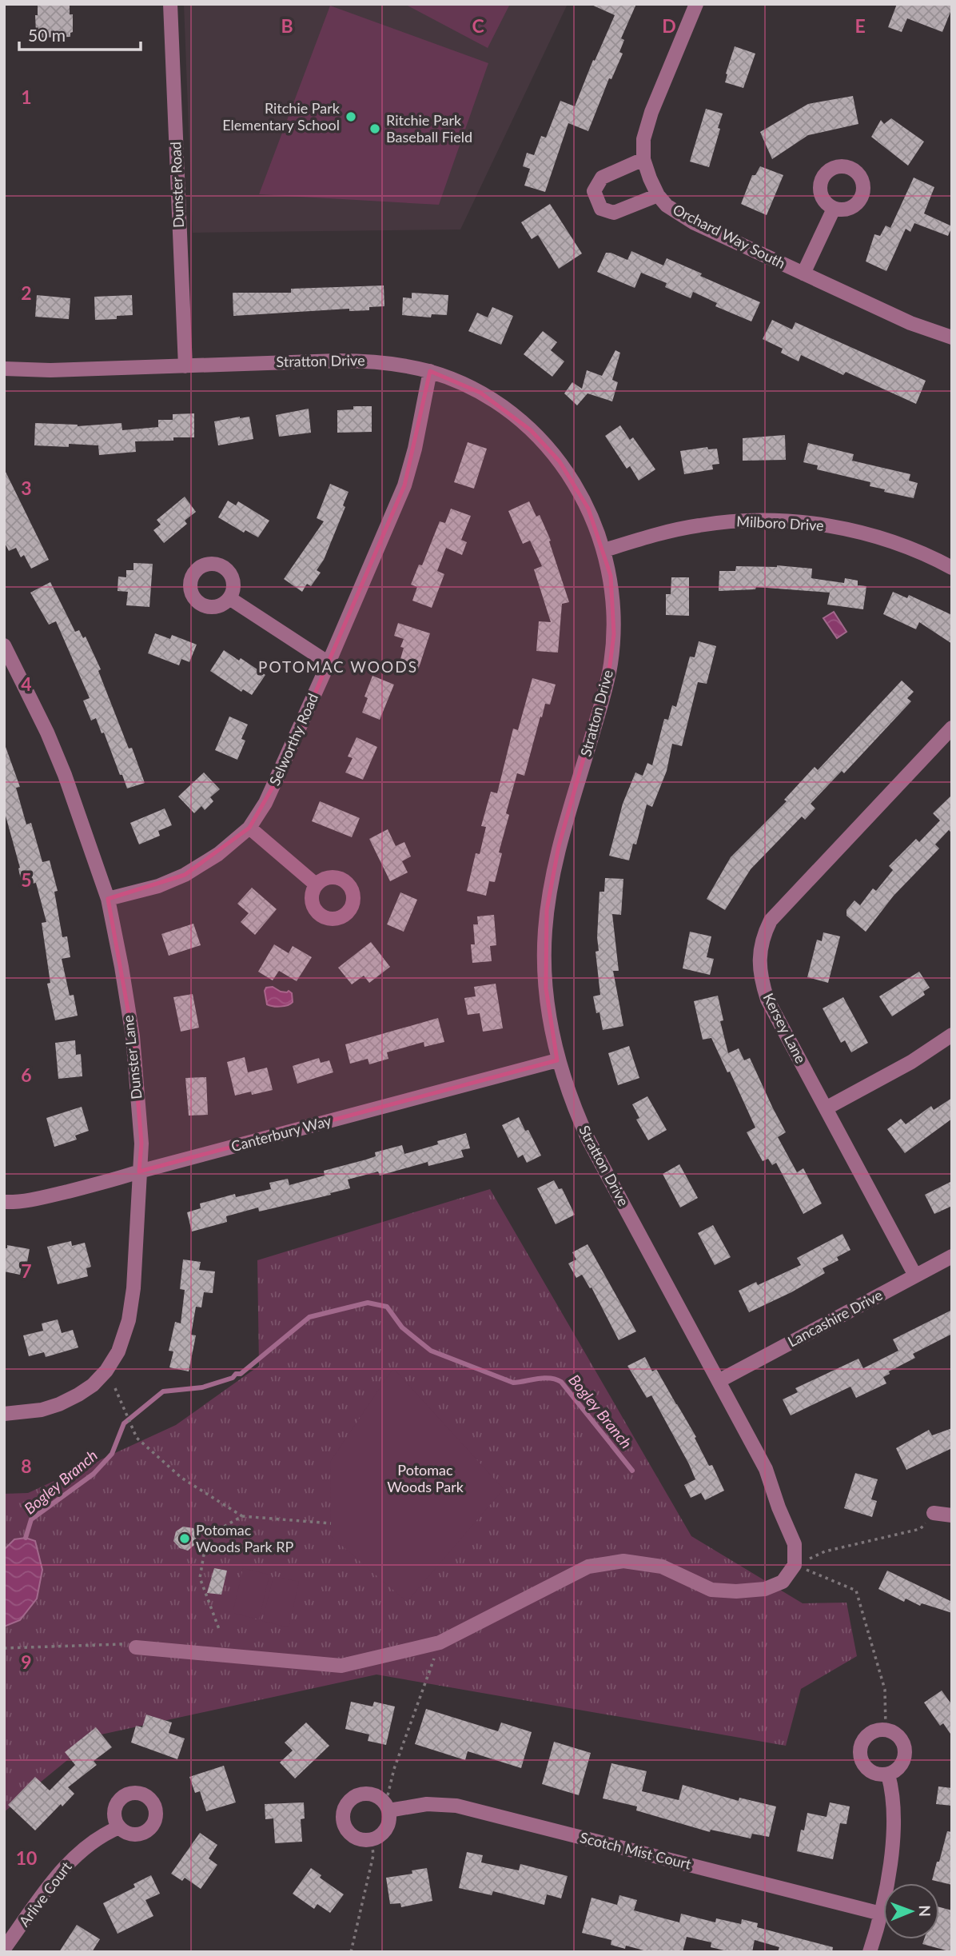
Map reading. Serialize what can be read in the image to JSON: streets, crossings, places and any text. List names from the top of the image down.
{
  "streets": {
    "street": [
      "Dunster Road",
      "Orchard Way South",
      "Stratton Drive",
      "Milboro Drive",
      "Selworthy Road",
      "Kersey Lane",
      "Dunster Lane",
      "Canterbury Way",
      "Lancashire Drive",
      "Scotch Mist Court",
      "Arlive Court"
    ]
  },
  "crossings": [
    ["Dunster Road", "Stratton Drive"],
    ["Stratton Drive", "Milboro Drive"],
    ["Stratton Drive", "Selworthy Road"],
    ["Stratton Drive", "Canterbury Way"],
    ["Stratton Drive", "Lancashire Drive"],
    ["Selworthy Road", "Dunster Lane"],
    ["Kersey Lane", "Lancashire Drive"],
    ["Dunster Lane", "Canterbury Way"]
  ],
  "districts": ["POTOMAC WOODS"],
  "water": ["Bogley Branch"],
  "parks": ["Potomac Woods Park"],
  "places": ["Ritchie Park Elementary School", "Ritchie Park Baseball Field", "Potomac Woods Park RP"],
  "scale_bar": "50 m",
  "north": "right",
  "grid": {
    "columns": [
      "B",
      "C",
      "D",
      "E"
    ],
    "rows": [
      "1",
      "2",
      "3",
      "4",
      "5",
      "6",
      "7",
      "8",
      "9",
      "10"
    ]
  }
}
